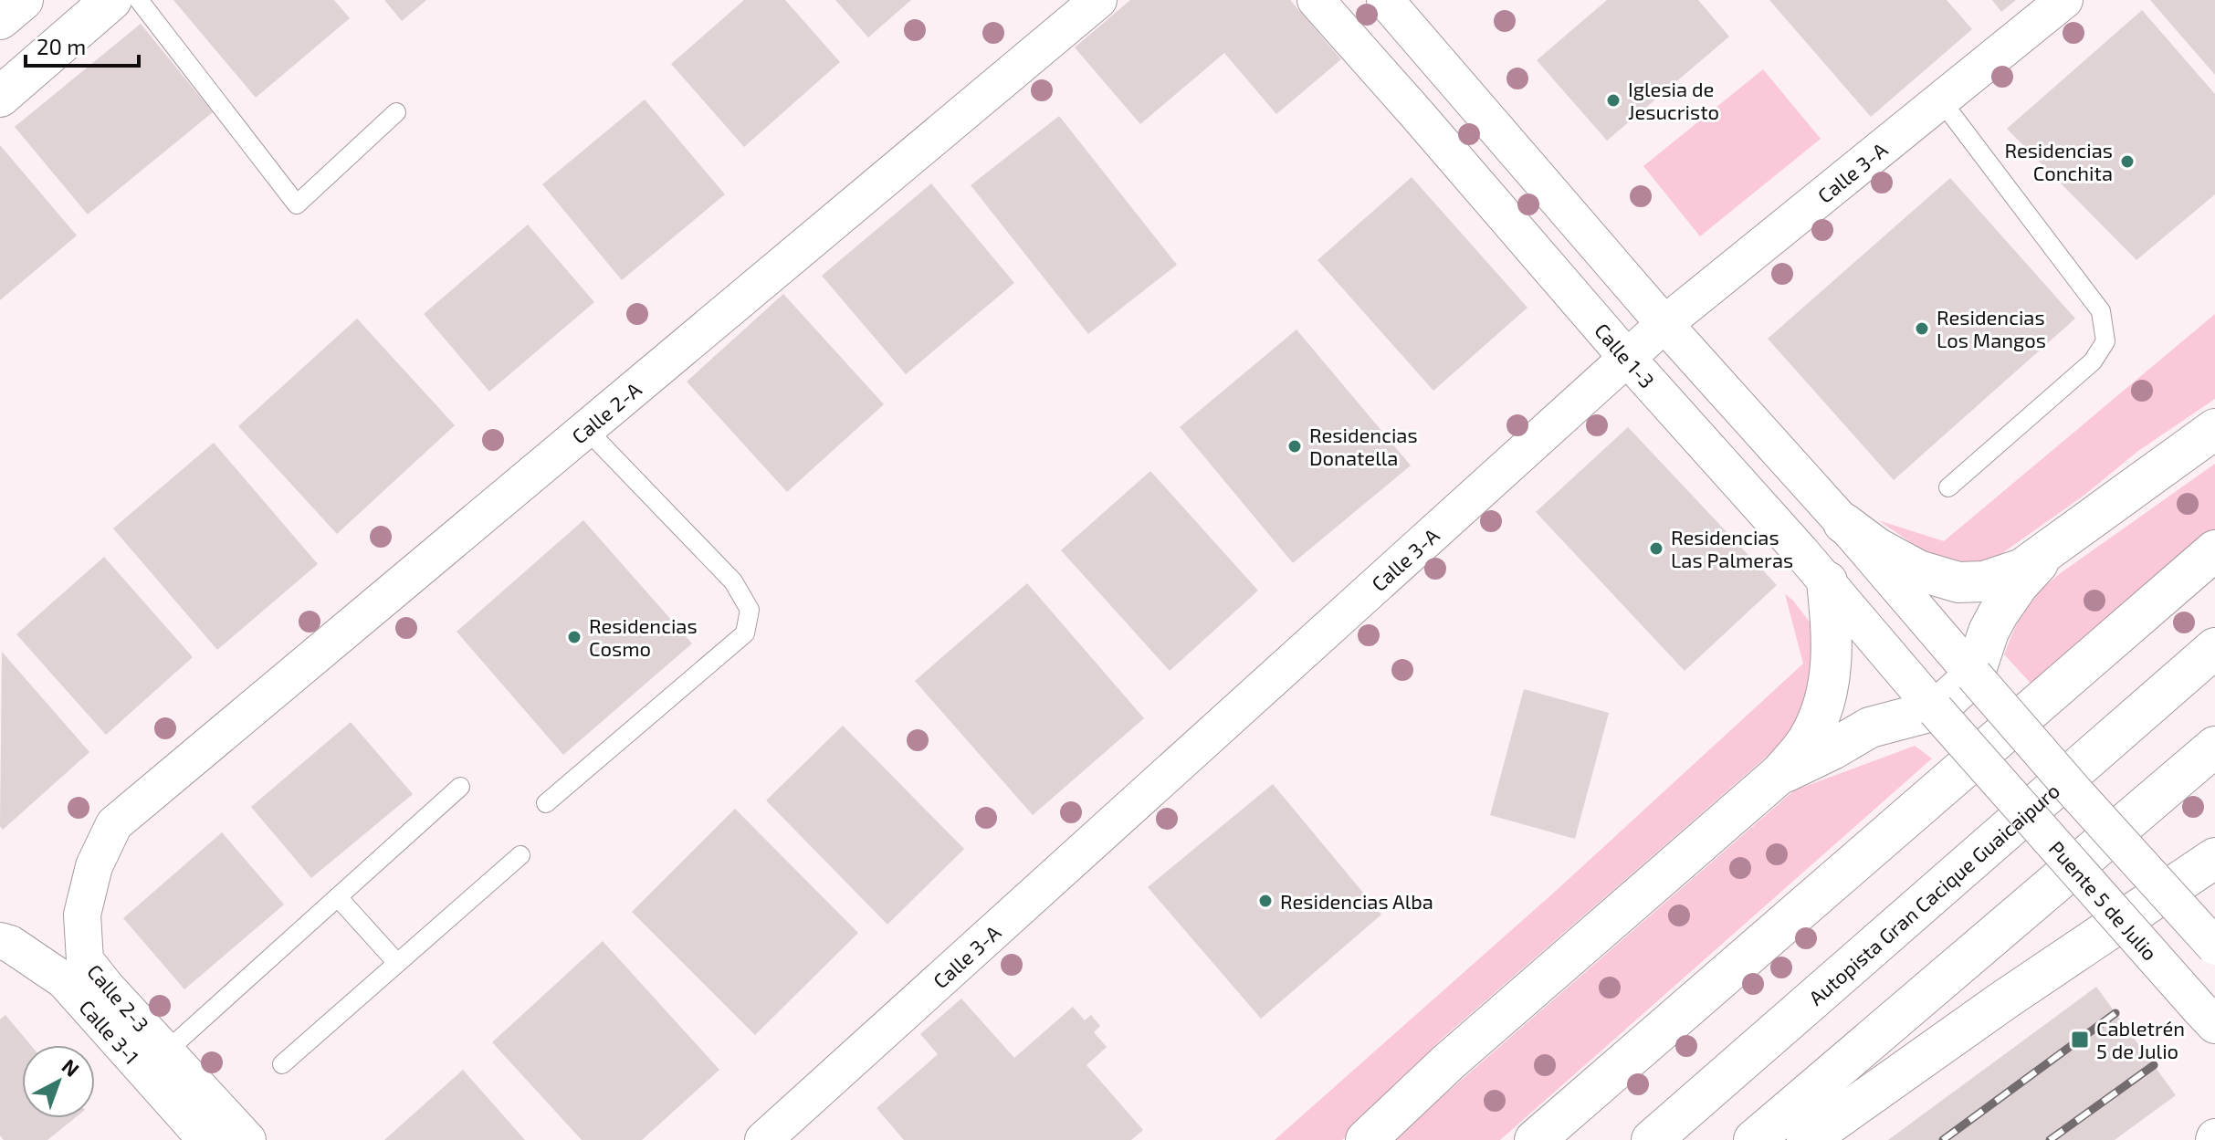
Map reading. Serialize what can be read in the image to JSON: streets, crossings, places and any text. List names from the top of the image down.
{
  "streets": {
    "main road": ["Autopista Gran Cacique Guaicaipuro"],
    "street": [
      "Calle 3-A",
      "Calle 1-3",
      "Calle 2-A",
      "Puente 5 de Julio",
      "Calle 2-3",
      "Calle 3-1"
    ]
  },
  "crossings": [
    ["Calle 3-A", "Calle 1-3"],
    ["Calle 1-3", "Puente 5 de Julio"],
    ["Calle 2-A", "Calle 2-3"]
  ],
  "places": {
    "other": [
      "Iglesia de Jesucristo",
      "Residencias Conchita",
      "Residencias Los Mangos",
      "Residencias Donatella",
      "Residencias Las Palmeras",
      "Residencias Cosmo",
      "Residencias Alba"
    ],
    "transit": ["Cabletrén 5 de Julio"]
  },
  "scale_bar": "20 m",
  "north": "top right"
}
